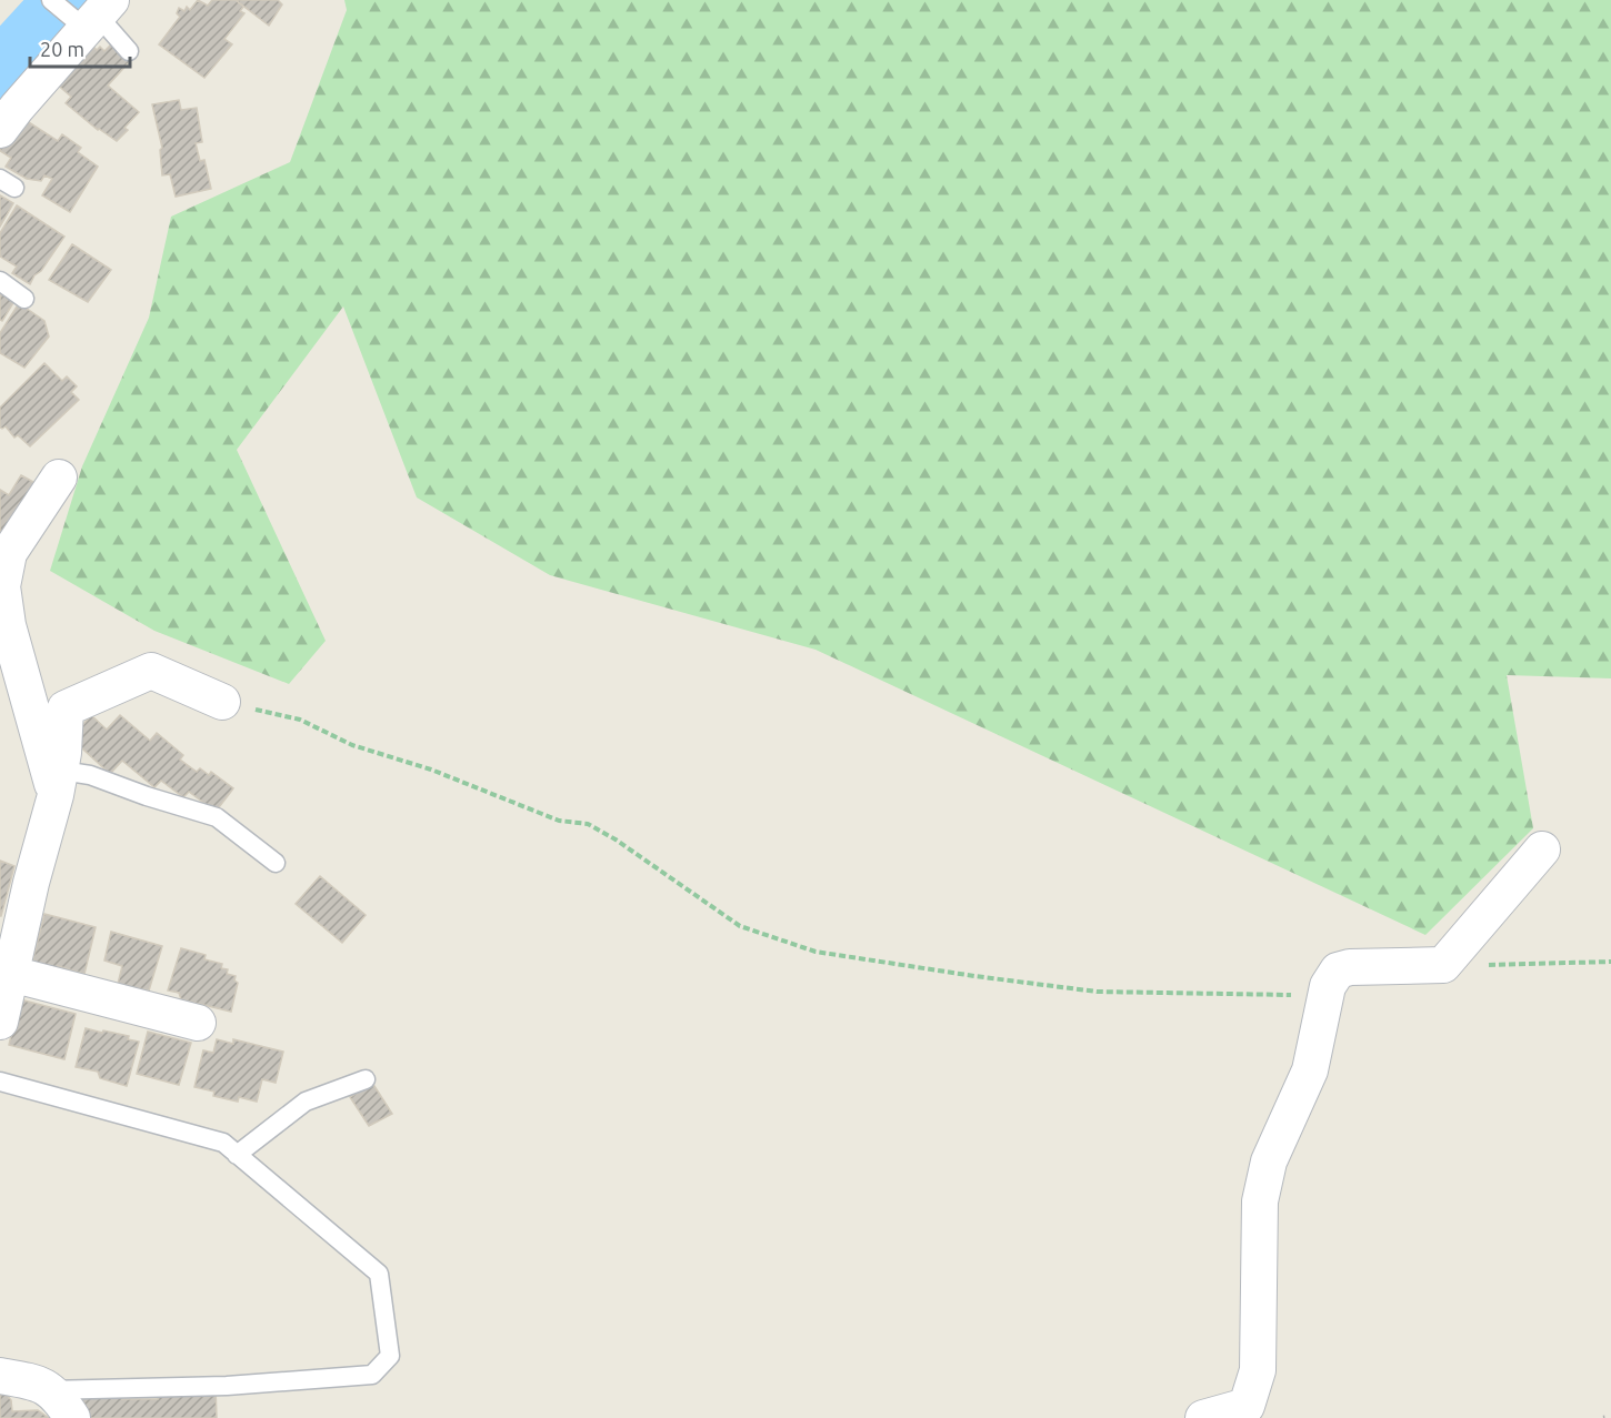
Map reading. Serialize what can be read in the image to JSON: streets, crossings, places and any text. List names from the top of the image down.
{
  "scale_bar": "20 m"
}
